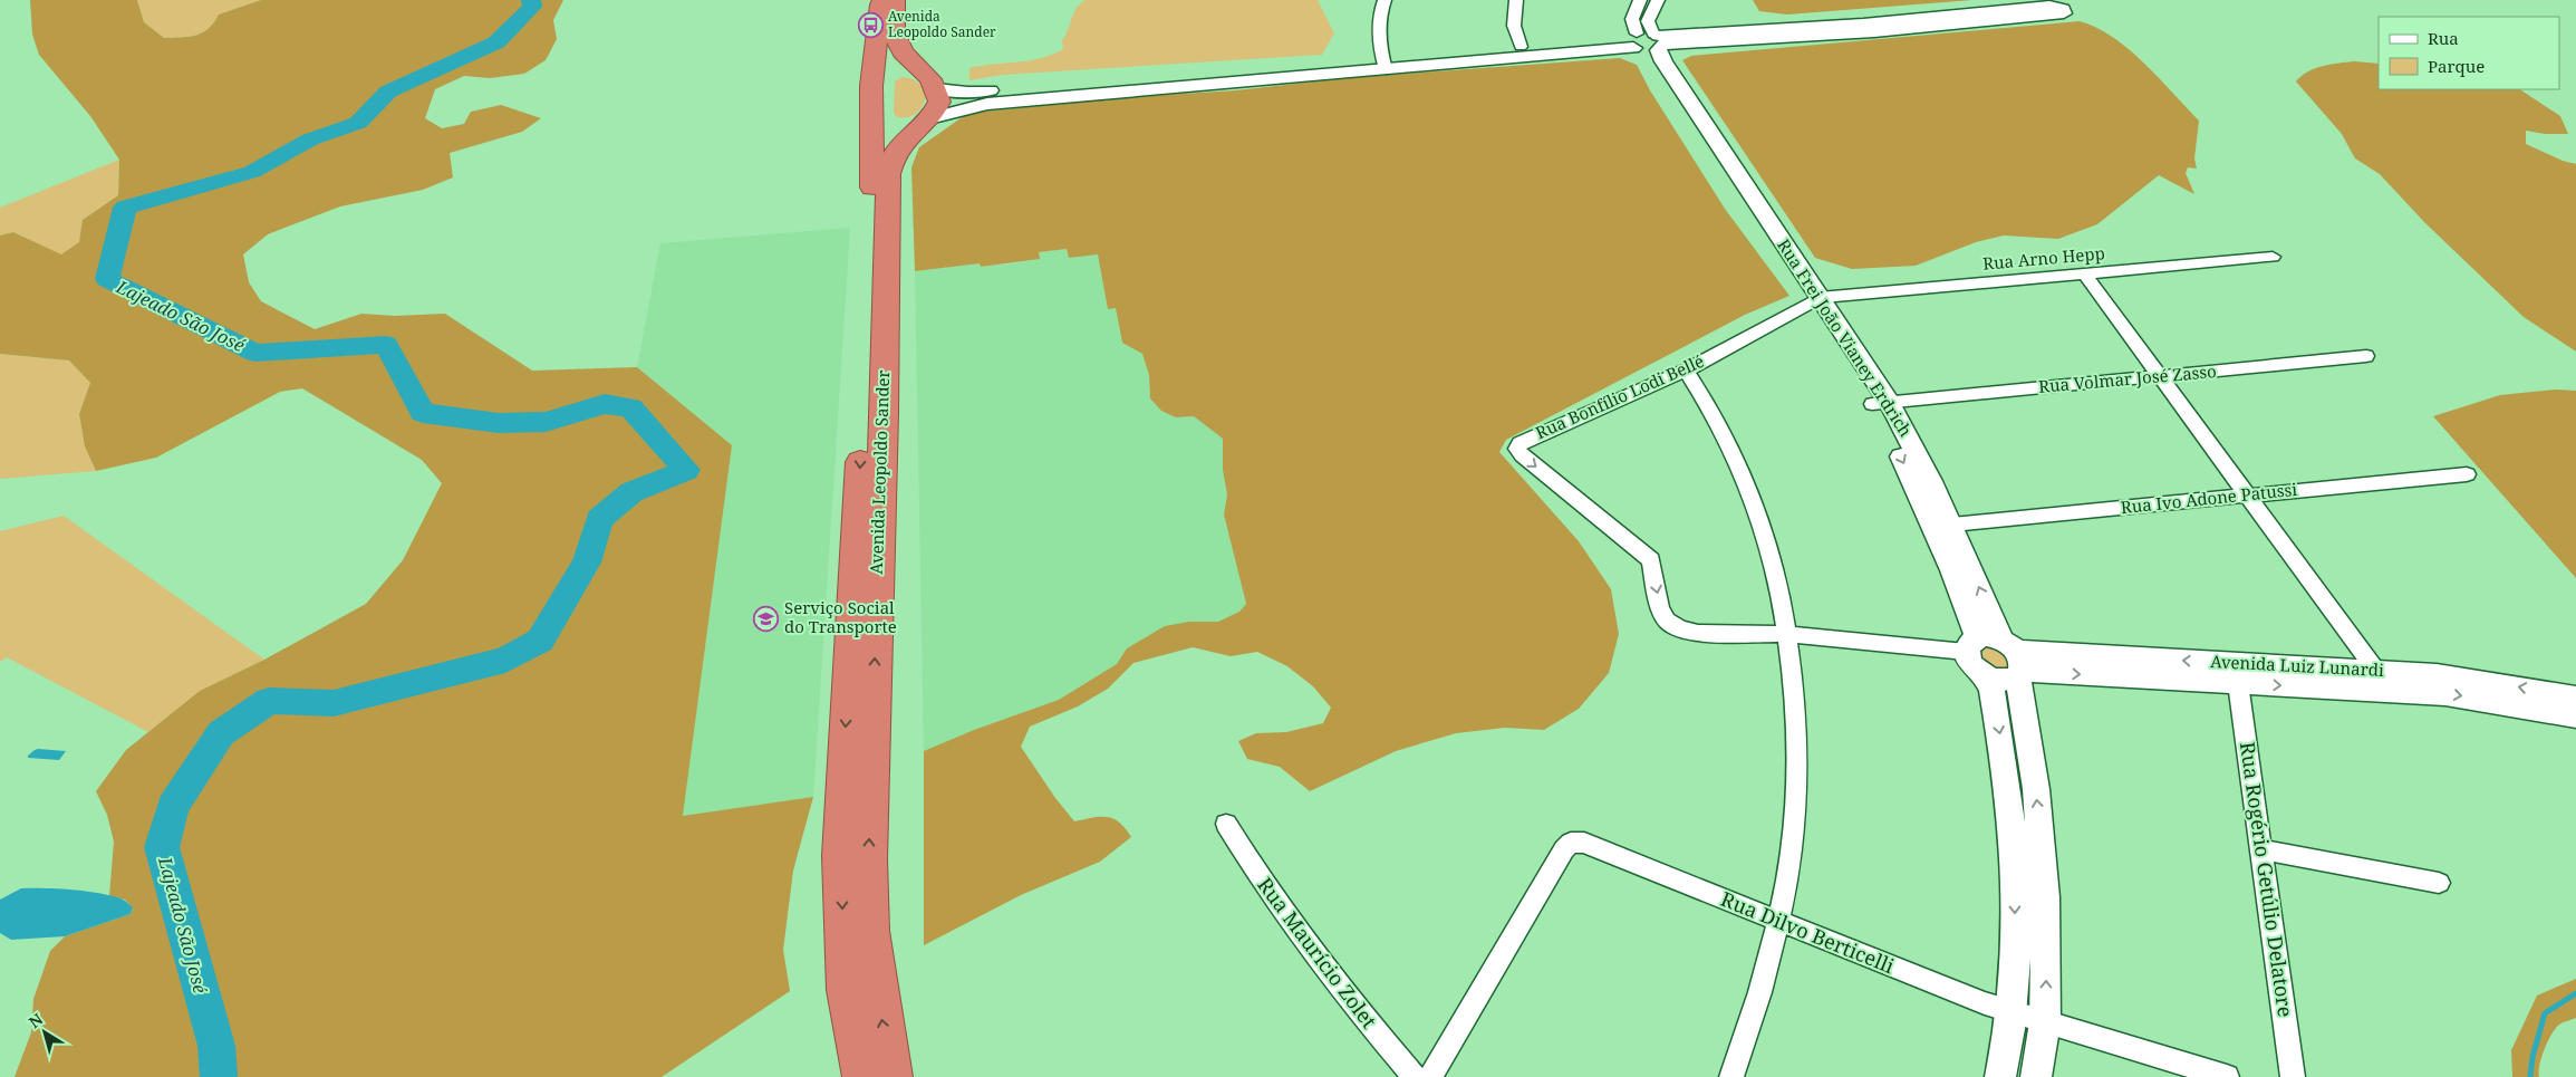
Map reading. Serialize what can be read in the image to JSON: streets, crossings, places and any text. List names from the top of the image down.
{
  "streets": {
    "highway": ["Avenida Leopoldo Sander"],
    "street": [
      "Rua Arno Hepp",
      "Rua Frei João Vianey Erdrich",
      "Rua Volmar José Zasso",
      "Rua Bonfílio Lodi Bellé",
      "Rua Ivo Adone Patussi",
      "Avenida Luiz Lunardi",
      "Rua Rogério Getúlio Delatore",
      "Rua Dilvo Berticelli",
      "Rua Maurício Zolet"
    ]
  },
  "crossings": [
    ["Rua Arno Hepp", "Rua Frei João Vianey Erdrich"],
    ["Rua Arno Hepp", "Rua Bonfílio Lodi Bellé"],
    ["Rua Frei João Vianey Erdrich", "Rua Volmar José Zasso"],
    ["Rua Frei João Vianey Erdrich", "Rua Bonfílio Lodi Bellé"],
    ["Rua Frei João Vianey Erdrich", "Rua Ivo Adone Patussi"],
    ["Rua Frei João Vianey Erdrich", "Avenida Luiz Lunardi"],
    ["Rua Frei João Vianey Erdrich", "Rua Dilvo Berticelli"],
    ["Avenida Luiz Lunardi", "Rua Rogério Getúlio Delatore"]
  ],
  "water": ["Lajeado São José"],
  "places": {
    "bus stop": ["Avenida Leopoldo Sander"],
    "school or university": ["Serviço Social do Transporte"]
  },
  "legend": ["Rua", "Parque"],
  "north": "top left"
}
